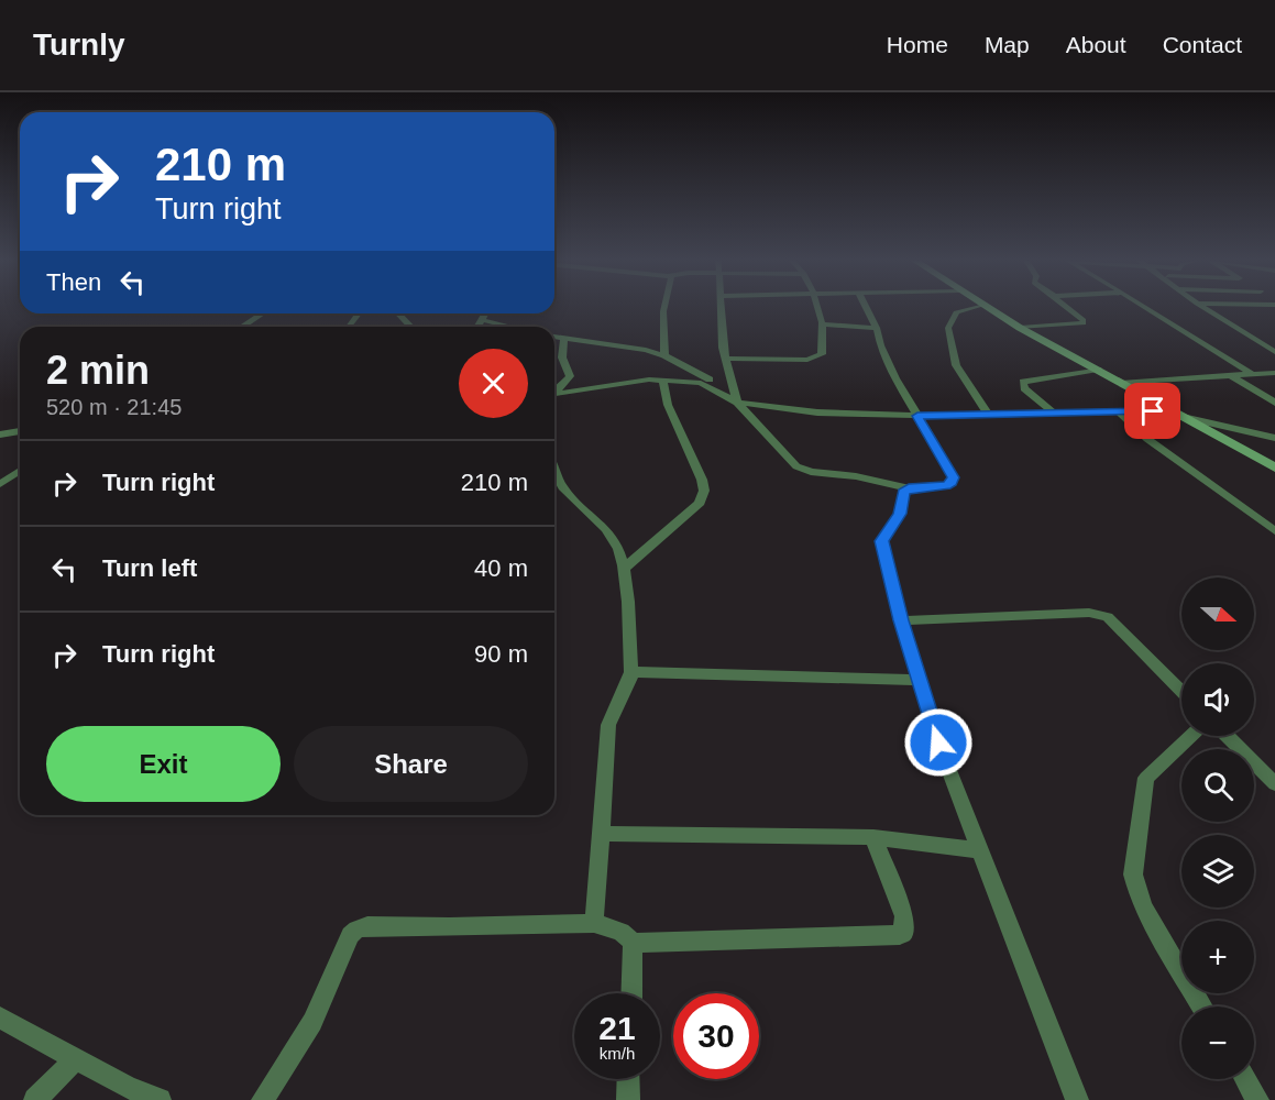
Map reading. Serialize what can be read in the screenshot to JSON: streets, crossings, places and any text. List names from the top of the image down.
{
  "north": "right",
  "page": {
    "header": "Turnly",
    "nav": [
      "Home",
      "Map",
      "About",
      "Contact"
    ],
    "turn": ["210 m", "Turn right"],
    "then": "Then",
    "heading": ["2 min", "520 m · 21:45"],
    "list": [
      {
        "name": "Turn right",
        "value": "210 m"
      },
      {
        "name": "Turn left",
        "value": "40 m"
      },
      {
        "name": "Turn right",
        "value": "90 m"
      }
    ],
    "map_buttons": ["+", "−"],
    "buttons": ["Exit", "Share"],
    "speed": "21 km/h",
    "limit": "30"
  }
}
